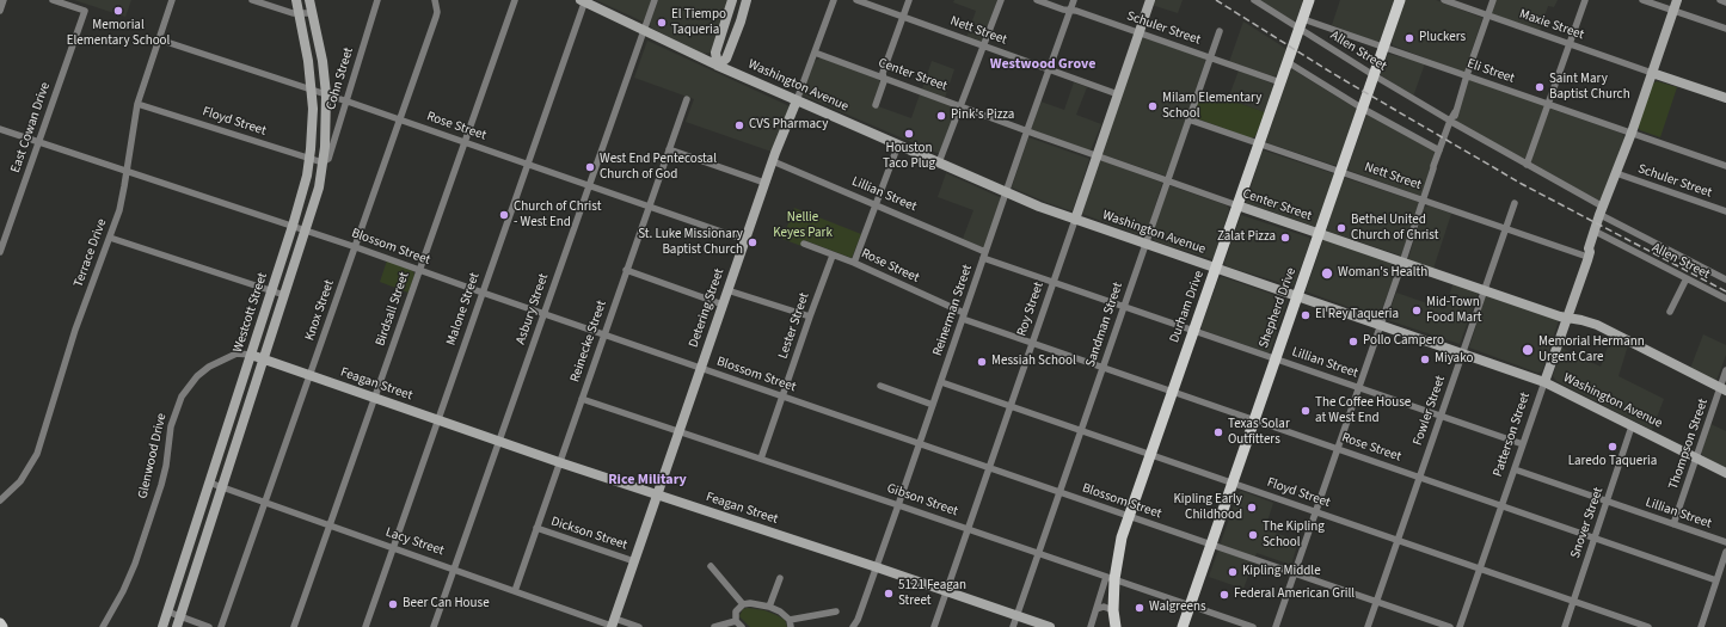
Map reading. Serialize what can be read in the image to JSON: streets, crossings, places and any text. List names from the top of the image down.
{
  "streets": {
    "main road": [
      "Center Street",
      "Washington Avenue",
      "Durham Drive",
      "Detering Street",
      "Shepherd Drive",
      "Roy Street",
      "Westcott Street",
      "Feagan Street",
      "Patterson Street"
    ],
    "street": [
      "Maxie Street",
      "Schuler Street",
      "Nett Street",
      "Allen Street",
      "Eli Street",
      "Cohn Street",
      "Floyd Street",
      "Rose Street",
      "East Cowan Drive",
      "Lillian Street",
      "Blossom Street",
      "Terrace Drive",
      "Birdsall Street",
      "Malone Street",
      "Asbury Street",
      "Knox Street",
      "Reinerman Street",
      "Sandman Street",
      "Lester Street",
      "Reinecke Street",
      "Fowler Street",
      "Thompson Street",
      "Glenwood Drive",
      "Gibson Street",
      "Snover Street",
      "Dickson Street",
      "Lacy Street"
    ]
  },
  "crossings": [
    ["Maxie Street", "Patterson Street"],
    ["Schuler Street", "Durham Drive"],
    ["Schuler Street", "Roy Street"],
    ["Schuler Street", "Reinerman Street"],
    ["Schuler Street", "Sandman Street"],
    ["Schuler Street", "Patterson Street"],
    ["Nett Street", "Durham Drive"],
    ["Nett Street", "Shepherd Drive"],
    ["Nett Street", "Roy Street"],
    ["Nett Street", "Reinerman Street"],
    ["Nett Street", "Sandman Street"],
    ["Nett Street", "Fowler Street"],
    ["Nett Street", "Patterson Street"],
    ["Allen Street", "Eli Street"],
    ["Allen Street", "Durham Drive"],
    ["Allen Street", "Shepherd Drive"],
    ["Allen Street", "Patterson Street"],
    ["Eli Street", "Durham Drive"],
    ["Eli Street", "Shepherd Drive"],
    ["Eli Street", "Patterson Street"],
    ["Center Street", "Durham Drive"],
    ["Center Street", "Detering Street"],
    ["Center Street", "Shepherd Drive"],
    ["Center Street", "Roy Street"],
    ["Center Street", "Reinerman Street"],
    ["Center Street", "Sandman Street"],
    ["Center Street", "Fowler Street"],
    ["Center Street", "Patterson Street"],
    ["Center Street", "Thompson Street"],
    ["Cohn Street", "Floyd Street"],
    ["Cohn Street", "Rose Street"],
    ["Cohn Street", "Westcott Street"],
    ["Washington Avenue", "Durham Drive"],
    ["Washington Avenue", "Detering Street"],
    ["Washington Avenue", "Shepherd Drive"],
    ["Washington Avenue", "Malone Street"],
    ["Washington Avenue", "Asbury Street"],
    ["Washington Avenue", "Roy Street"],
    ["Washington Avenue", "Reinerman Street"],
    ["Washington Avenue", "Sandman Street"],
    ["Washington Avenue", "Fowler Street"],
    ["Washington Avenue", "Patterson Street"],
    ["Washington Avenue", "Thompson Street"],
    ["Washington Avenue", "Snover Street"],
    ["Floyd Street", "Terrace Drive"],
    ["Floyd Street", "Durham Drive"],
    ["Floyd Street", "Shepherd Drive"],
    ["Floyd Street", "Roy Street"],
    ["Floyd Street", "Reinerman Street"],
    ["Floyd Street", "Westcott Street"],
    ["Floyd Street", "Sandman Street"],
    ["Floyd Street", "Fowler Street"],
    ["Floyd Street", "Patterson Street"],
    ["Floyd Street", "Snover Street"],
    ["Rose Street", "Terrace Drive"],
    ["Rose Street", "Durham Drive"],
    ["Rose Street", "Detering Street"],
    ["Rose Street", "Shepherd Drive"],
    ["Rose Street", "Birdsall Street"],
    ["Rose Street", "Malone Street"],
    ["Rose Street", "Asbury Street"],
    ["Rose Street", "Roy Street"],
    ["Rose Street", "Knox Street"],
    ["Rose Street", "Reinerman Street"],
    ["Rose Street", "Westcott Street"],
    ["Rose Street", "Sandman Street"],
    ["Rose Street", "Lester Street"],
    ["Rose Street", "Reinecke Street"],
    ["Rose Street", "Fowler Street"],
    ["Rose Street", "Patterson Street"],
    ["Rose Street", "Snover Street"],
    ["East Cowan Drive", "Blossom Street"],
    ["Lillian Street", "Durham Drive"],
    ["Lillian Street", "Detering Street"],
    ["Lillian Street", "Shepherd Drive"],
    ["Lillian Street", "Roy Street"],
    ["Lillian Street", "Reinerman Street"],
    ["Lillian Street", "Sandman Street"],
    ["Lillian Street", "Fowler Street"],
    ["Lillian Street", "Patterson Street"],
    ["Lillian Street", "Thompson Street"],
    ["Lillian Street", "Snover Street"],
    ["Blossom Street", "Terrace Drive"],
    ["Blossom Street", "Durham Drive"],
    ["Blossom Street", "Detering Street"],
    ["Blossom Street", "Shepherd Drive"],
    ["Blossom Street", "Birdsall Street"],
    ["Blossom Street", "Malone Street"],
    ["Blossom Street", "Asbury Street"],
    ["Blossom Street", "Roy Street"],
    ["Blossom Street", "Knox Street"],
    ["Blossom Street", "Reinerman Street"],
    ["Blossom Street", "Westcott Street"],
    ["Blossom Street", "Sandman Street"],
    ["Blossom Street", "Lester Street"],
    ["Blossom Street", "Reinecke Street"],
    ["Blossom Street", "Fowler Street"],
    ["Durham Drive", "Gibson Street"],
    ["Detering Street", "Feagan Street"],
    ["Detering Street", "Gibson Street"],
    ["Detering Street", "Dickson Street"],
    ["Detering Street", "Lacy Street"],
    ["Shepherd Drive", "Gibson Street"],
    ["Birdsall Street", "Feagan Street"],
    ["Birdsall Street", "Lacy Street"],
    ["Malone Street", "Feagan Street"],
    ["Malone Street", "Lacy Street"],
    ["Asbury Street", "Feagan Street"],
    ["Asbury Street", "Lacy Street"],
    ["Roy Street", "Feagan Street"],
    ["Roy Street", "Gibson Street"],
    ["Knox Street", "Feagan Street"],
    ["Knox Street", "Lacy Street"],
    ["Reinerman Street", "Feagan Street"],
    ["Reinerman Street", "Gibson Street"],
    ["Westcott Street", "Feagan Street"],
    ["Westcott Street", "Glenwood Drive"],
    ["Westcott Street", "Lacy Street"],
    ["Sandman Street", "Feagan Street"],
    ["Sandman Street", "Gibson Street"],
    ["Lester Street", "Gibson Street"],
    ["Reinecke Street", "Feagan Street"],
    ["Reinecke Street", "Gibson Street"],
    ["Reinecke Street", "Dickson Street"],
    ["Reinecke Street", "Lacy Street"],
    ["Feagan Street", "Glenwood Drive"]
  ],
  "districts": ["Westwood Grove", "Rice Military"],
  "parks": ["Nellie Keyes Park"],
  "places": [
    "Memorial Elementary School",
    "El Tiempo Taqueria",
    "Pluckers",
    "Saint Mary Baptist Church",
    "Milam Elementary School",
    "Pink's Pizza",
    "CVS Pharmacy",
    "Houston Taco Plug",
    "West End Pentecostal Church of God",
    "Church of Christ - West End",
    "Bethel United Church of Christ",
    "Zalat Pizza",
    "St. Luke Missionary Baptist Church",
    "Woman's Health",
    "Mid-Town Food Mart",
    "El Rey Taqueria",
    "Pollo Campero",
    "Memorial Hermann Urgent Care",
    "Miyako",
    "Messiah School",
    "The Coffee House at West End",
    "Texas Solar Outfitters",
    "Laredo Taqueria",
    "Kipling Early Childhood",
    "The Kipling School",
    "Kipling Middle",
    "5121 Feagan Street",
    "Federal American Grill",
    "Beer Can House",
    "Walgreens"
  ]
}
